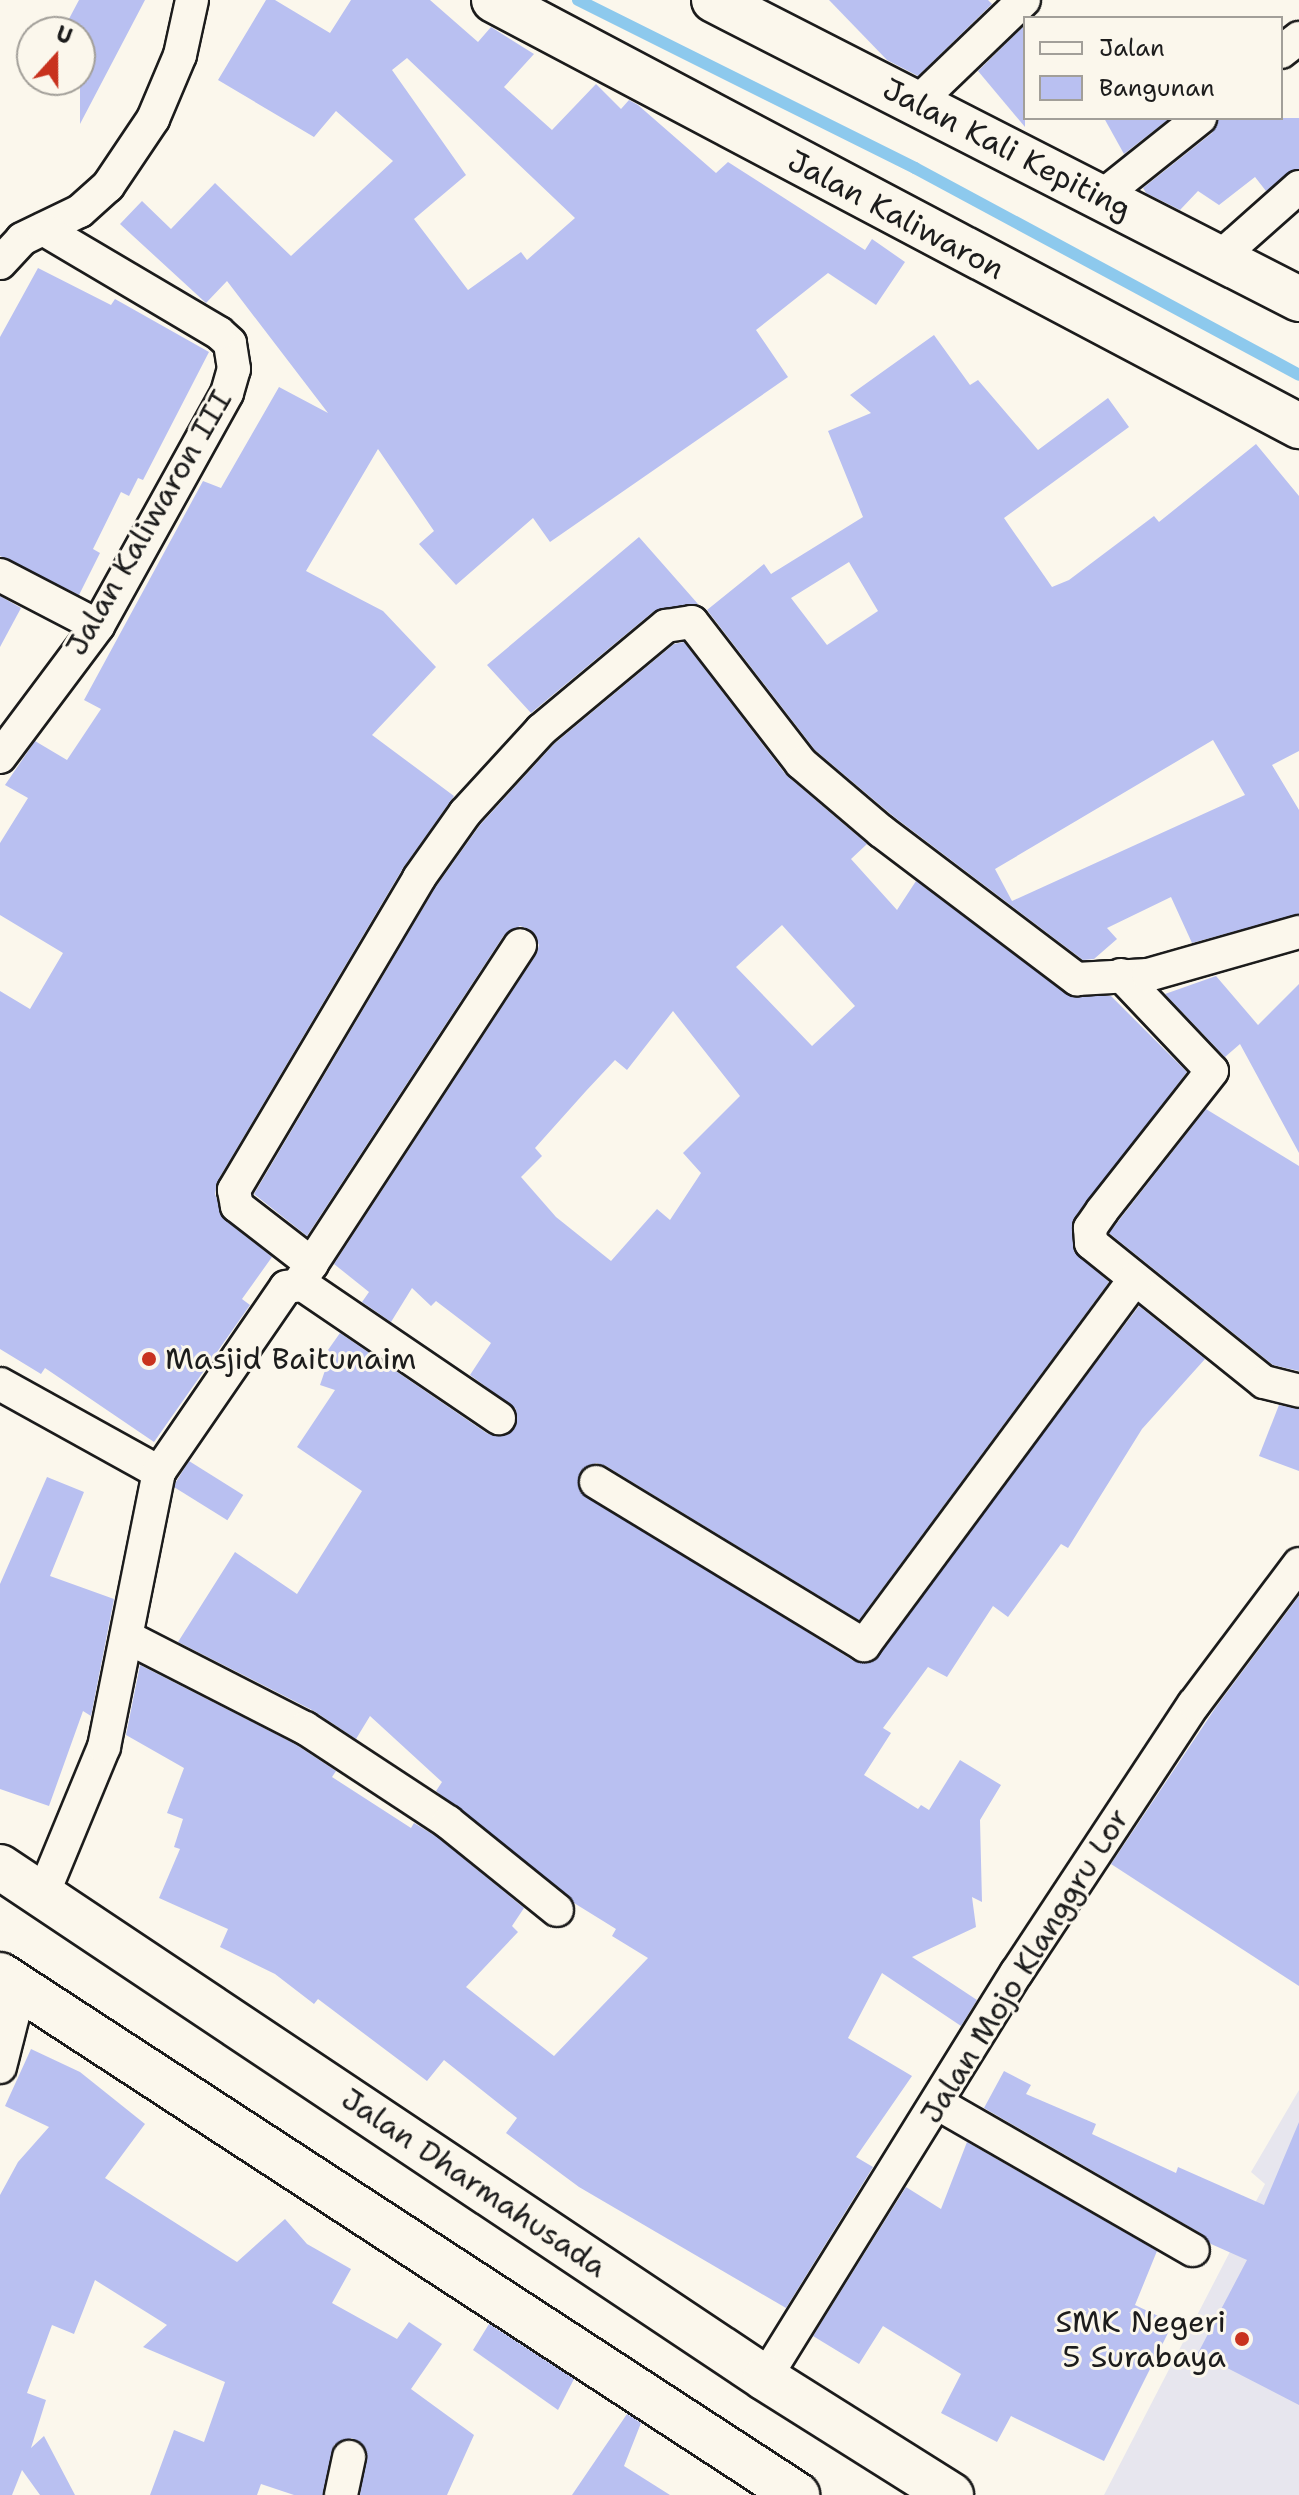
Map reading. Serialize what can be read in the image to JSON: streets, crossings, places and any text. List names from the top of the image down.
{
  "streets": {
    "main road": ["Jalan Kali Kepiting", "Jalan Kaliwaron", "Jalan Dharmahusada"],
    "street": ["Jalan Kaliwaron III", "Jalan Mojo Klanggru Lor"]
  },
  "crossings": [
    ["Jalan Mojo Klanggru Lor", "Jalan Dharmahusada"]
  ],
  "places": ["Masjid Baitunaim", "SMK Negeri 5 Surabaya"],
  "legend": ["Jalan", "Bangunan"],
  "north": "top"
}
